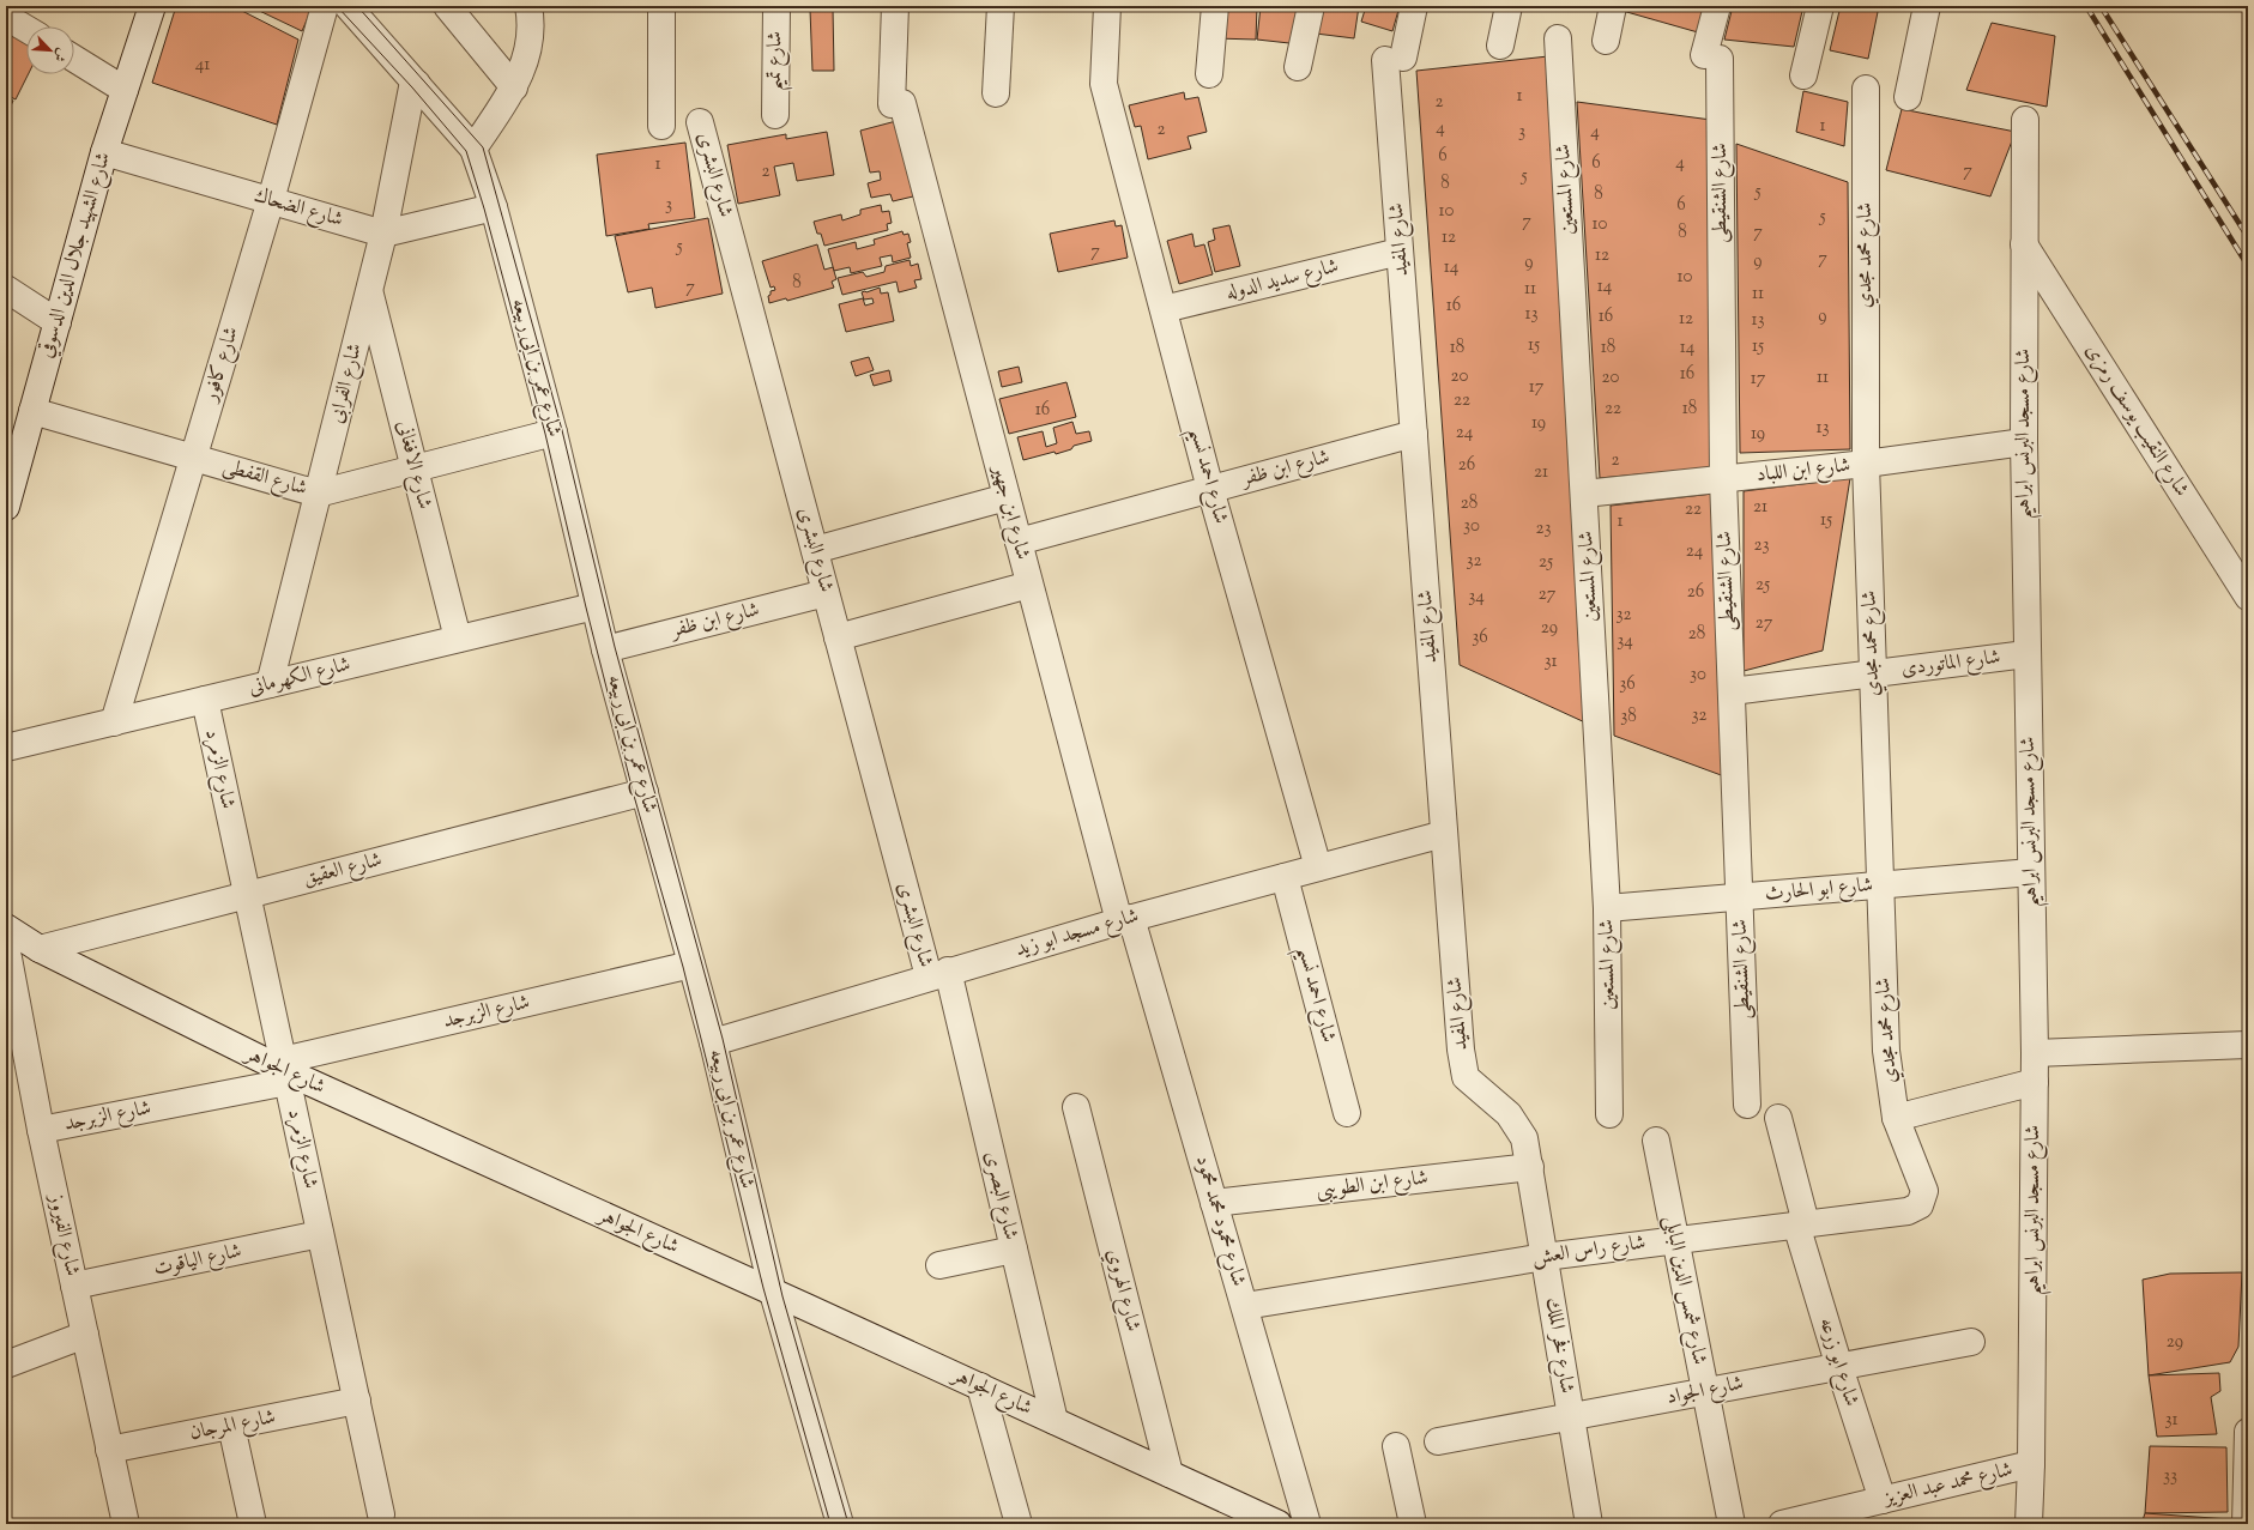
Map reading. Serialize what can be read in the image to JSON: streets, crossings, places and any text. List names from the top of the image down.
{
  "streets": {
    "street": [
      "شارع تميم",
      "شارع البشرى",
      "شارع المستعين",
      "شارع الشنقيطى",
      "شارع الضحاك",
      "شارع المفيد",
      "شارع الشهيد جلال الدين الدسوقي",
      "شارع محمد مجدي",
      "شارع سديد الدوله",
      "شارع كافور",
      "شارع عمر بن ابى ربيعه",
      "شارع الفرابى",
      "شارع النقيب يوسف رمزى",
      "شارع مسجد البرنس ابراهيم",
      "شارع الافغانى",
      "شارع ابن ظفر",
      "شارع ابن اللباد",
      "شارع احمد نسيم",
      "شارع القفطى",
      "شارع ابن جهير",
      "شارع الماتوردى",
      "شارع الكهرمانى",
      "شارع الزمرد",
      "شارع العقيق",
      "شارع ابو الحارث",
      "شارع مسجد ابو زيد",
      "شارع الزبرجد",
      "شارع الجواهر",
      "شارع ابن الطويبى",
      "شارع البصرى",
      "شارع محمود محمد محمود",
      "شارع الفيروز",
      "شارع راس العش",
      "شارع الياقوت",
      "شارع الهروي",
      "شارع شمس الدين البابلى",
      "شارع فخر الملك",
      "شارع ابو زرعه",
      "شارع الجواد",
      "شارع المرجان",
      "شارع محمد عبد العزيز"
    ]
  },
  "crossings": [
    ["شارع البشرى", "شارع ابن ظفر"],
    ["شارع البشرى", "شارع مسجد ابو زيد"],
    ["شارع البشرى", "شارع البصرى"],
    ["شارع المستعين", "شارع ابن اللباد"],
    ["شارع المستعين", "شارع ابو الحارث"],
    ["شارع الشنقيطى", "شارع ابن اللباد"],
    ["شارع الشنقيطى", "شارع الماتوردى"],
    ["شارع الشنقيطى", "شارع ابو الحارث"],
    ["شارع الضحاك", "شارع الشهيد جلال الدين الدسوقي"],
    ["شارع الضحاك", "شارع كافور"],
    ["شارع الضحاك", "شارع الفرابى"],
    ["شارع المفيد", "شارع سديد الدوله"],
    ["شارع المفيد", "شارع ابن ظفر"],
    ["شارع المفيد", "شارع مسجد ابو زيد"],
    ["شارع المفيد", "شارع ابن الطويبى"],
    ["شارع المفيد", "شارع فخر الملك"],
    ["شارع الشهيد جلال الدين الدسوقي", "شارع القفطى"],
    ["شارع محمد مجدي", "شارع ابن اللباد"],
    ["شارع محمد مجدي", "شارع الماتوردى"],
    ["شارع محمد مجدي", "شارع ابو الحارث"],
    ["شارع محمد مجدي", "شارع راس العش"],
    ["شارع سديد الدوله", "شارع احمد نسيم"],
    ["شارع كافور", "شارع القفطى"],
    ["شارع كافور", "شارع الكهرمانى"],
    ["شارع عمر بن ابى ربيعه", "شارع الفرابى"],
    ["شارع عمر بن ابى ربيعه", "شارع ابن ظفر"],
    ["شارع عمر بن ابى ربيعه", "شارع القفطى"],
    ["شارع عمر بن ابى ربيعه", "شارع الكهرمانى"],
    ["شارع عمر بن ابى ربيعه", "شارع العقيق"],
    ["شارع عمر بن ابى ربيعه", "شارع مسجد ابو زيد"],
    ["شارع عمر بن ابى ربيعه", "شارع الزبرجد"],
    ["شارع عمر بن ابى ربيعه", "شارع الجواهر"],
    ["شارع الفرابى", "شارع الافغانى"],
    ["شارع الفرابى", "شارع القفطى"],
    ["شارع الفرابى", "شارع الكهرمانى"],
    ["شارع النقيب يوسف رمزى", "شارع مسجد البرنس ابراهيم"],
    ["شارع مسجد البرنس ابراهيم", "شارع ابن اللباد"],
    ["شارع مسجد البرنس ابراهيم", "شارع الماتوردى"],
    ["شارع مسجد البرنس ابراهيم", "شارع ابو الحارث"],
    ["شارع مسجد البرنس ابراهيم", "شارع محمد عبد العزيز"],
    ["شارع الافغانى", "شارع القفطى"],
    ["شارع الافغانى", "شارع الكهرمانى"],
    ["شارع ابن ظفر", "شارع احمد نسيم"],
    ["شارع ابن ظفر", "شارع ابن جهير"],
    ["شارع احمد نسيم", "شارع مسجد ابو زيد"],
    ["شارع ابن جهير", "شارع مسجد ابو زيد"],
    ["شارع ابن جهير", "شارع محمود محمد محمود"],
    ["شارع الكهرمانى", "شارع الزمرد"],
    ["شارع الزمرد", "شارع العقيق"],
    ["شارع الزمرد", "شارع الزبرجد"],
    ["شارع الزمرد", "شارع الجواهر"],
    ["شارع الزمرد", "شارع الياقوت"],
    ["شارع الزمرد", "شارع المرجان"],
    ["شارع العقيق", "شارع الجواهر"],
    ["شارع مسجد ابو زيد", "شارع البصرى"],
    ["شارع مسجد ابو زيد", "شارع محمود محمد محمود"],
    ["شارع الزبرجد", "شارع الجواهر"],
    ["شارع الزبرجد", "شارع الفيروز"],
    ["شارع الجواهر", "شارع البصرى"],
    ["شارع الجواهر", "شارع الهروي"],
    ["شارع ابن الطويبى", "شارع محمود محمد محمود"],
    ["شارع ابن الطويبى", "شارع فخر الملك"],
    ["شارع محمود محمد محمود", "شارع راس العش"],
    ["شارع الفيروز", "شارع الياقوت"],
    ["شارع الفيروز", "شارع المرجان"],
    ["شارع راس العش", "شارع شمس الدين البابلى"],
    ["شارع راس العش", "شارع فخر الملك"],
    ["شارع راس العش", "شارع ابو زرعه"],
    ["شارع شمس الدين البابلى", "شارع الجواد"],
    ["شارع فخر الملك", "شارع الجواد"],
    ["شارع ابو زرعه", "شارع الجواد"],
    ["شارع ابو زرعه", "شارع محمد عبد العزيز"]
  ],
  "house_numbers": [
    "41",
    "1",
    "2",
    "1",
    "4",
    "2",
    "3",
    "4",
    "6",
    "6",
    "4",
    "1",
    "2",
    "7",
    "5",
    "8",
    "5",
    "8",
    "3",
    "6",
    "10",
    "5",
    "7",
    "10",
    "8",
    "7",
    "12",
    "5",
    "7",
    "12",
    "7",
    "9",
    "9",
    "14",
    "10",
    "8",
    "14",
    "7",
    "11",
    "11",
    "16",
    "13",
    "16",
    "9",
    "12",
    "13",
    "15",
    "15",
    "18",
    "18",
    "14",
    "16",
    "20",
    "20",
    "11",
    "17",
    "17",
    "22",
    "22",
    "18",
    "16",
    "19",
    "13",
    "24",
    "19",
    "2",
    "26",
    "21",
    "28",
    "21",
    "22",
    "15",
    "1",
    "30",
    "23",
    "23",
    "24",
    "32",
    "25",
    "25",
    "26",
    "27",
    "34",
    "32",
    "27",
    "29",
    "28",
    "36",
    "34",
    "31",
    "30",
    "36",
    "32",
    "38",
    "29",
    "31",
    "33"
  ],
  "north": "bottom right"
}
